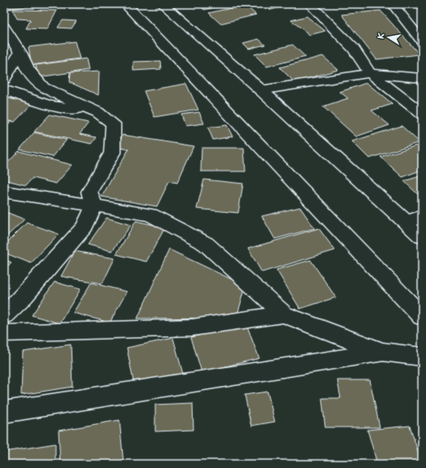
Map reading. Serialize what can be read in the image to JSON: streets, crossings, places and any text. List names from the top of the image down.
{
  "north": "left"
}
